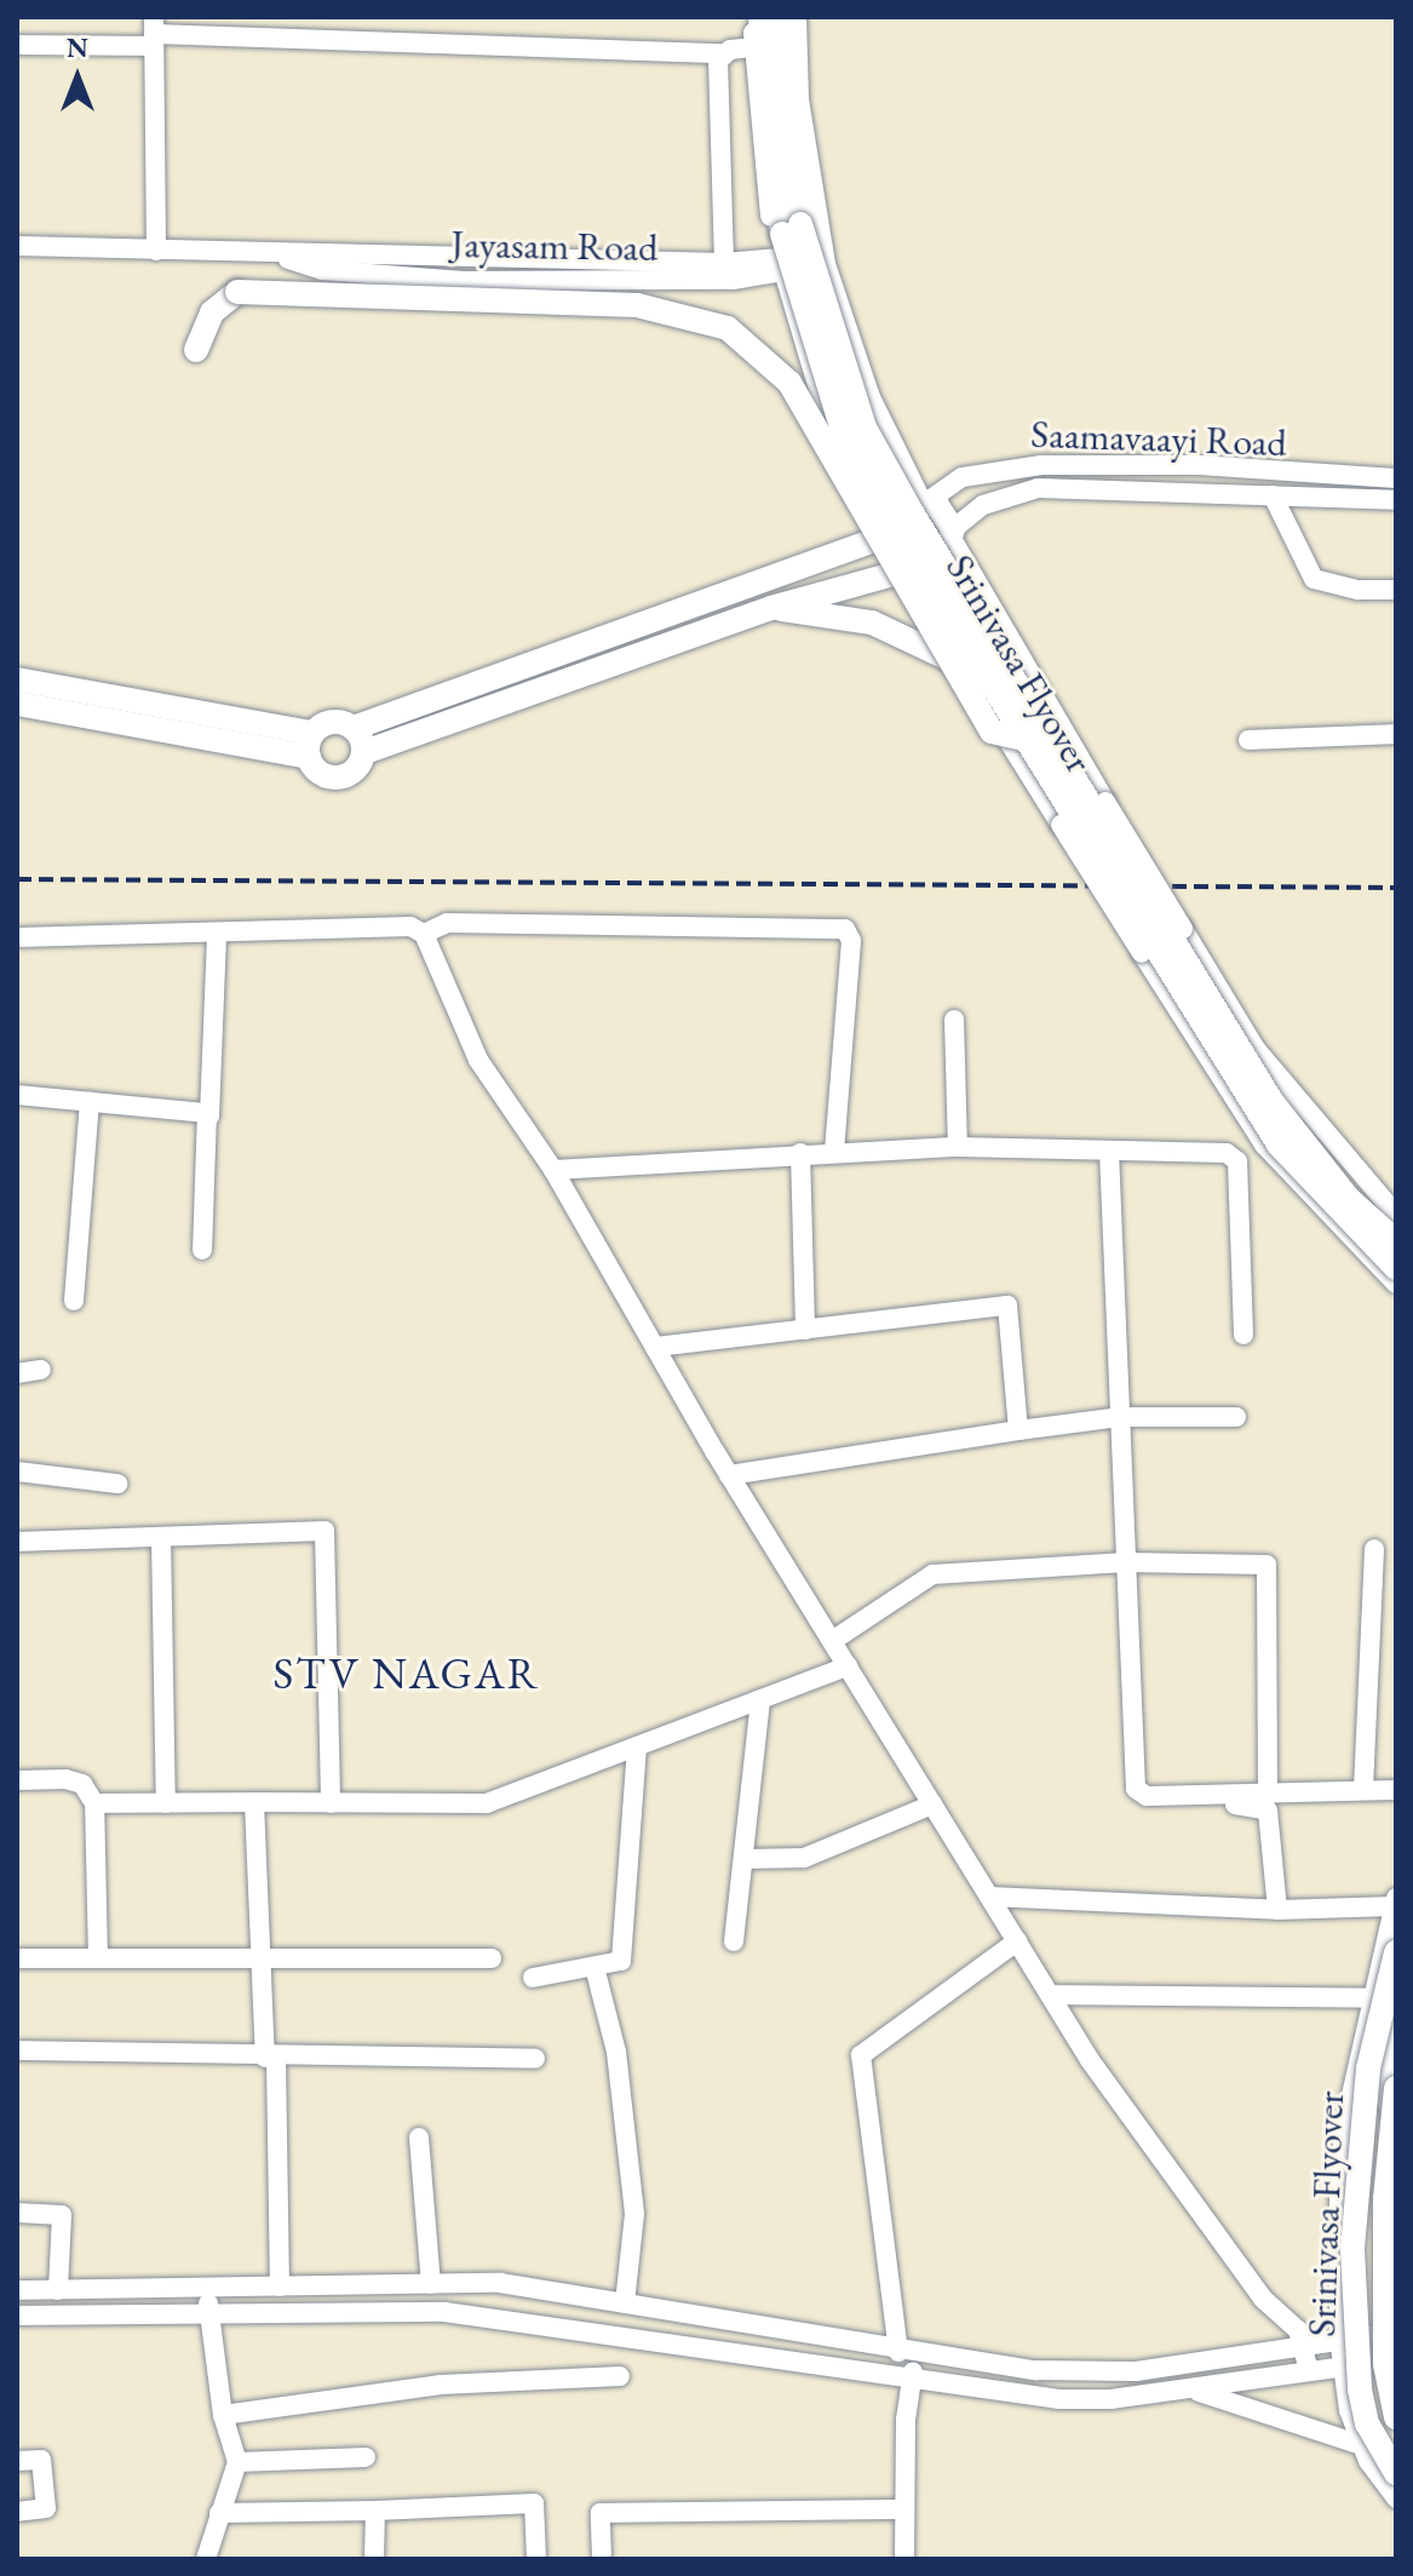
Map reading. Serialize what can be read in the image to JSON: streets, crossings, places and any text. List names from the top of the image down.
{
  "streets": {
    "main road": ["Srinivasa Flyover"],
    "street": ["Jayasam Road", "Saamavaayi Road"]
  },
  "districts": ["STV NAGAR"],
  "north": "top"
}
